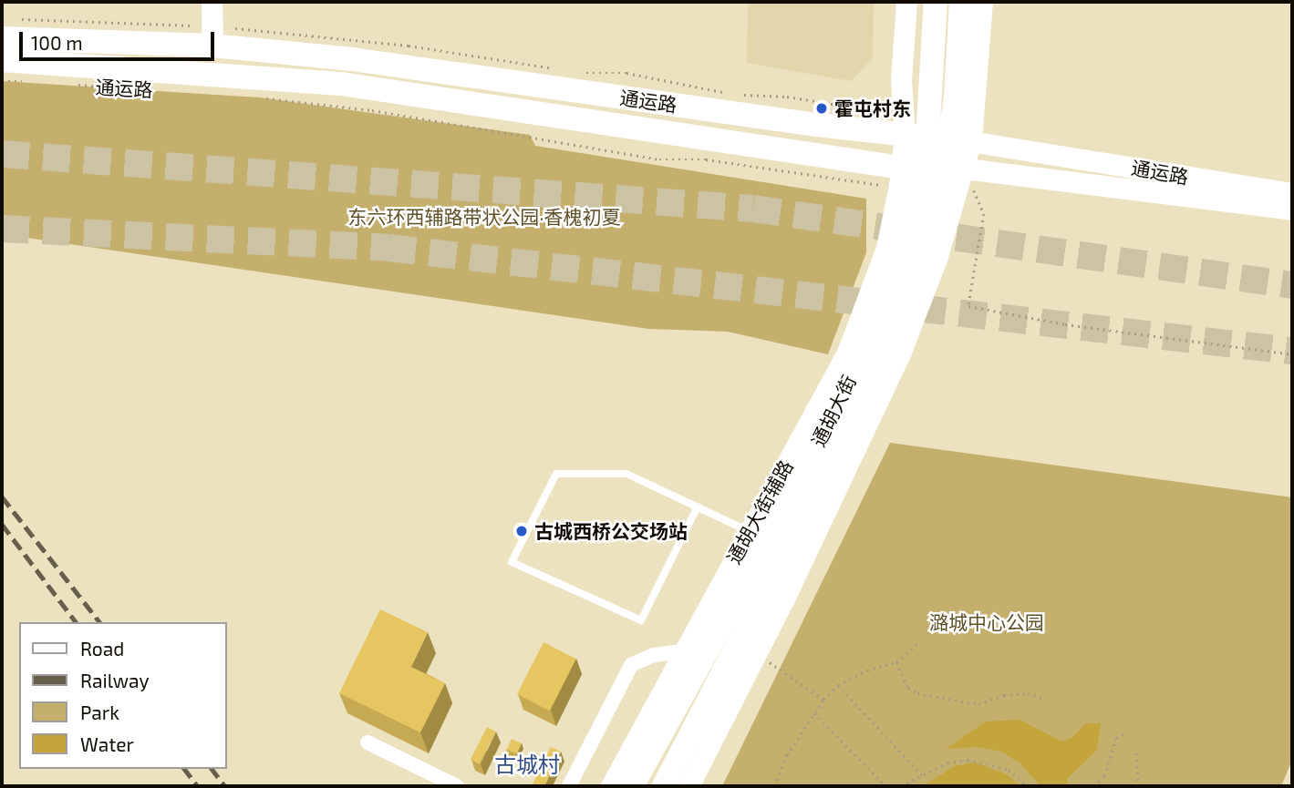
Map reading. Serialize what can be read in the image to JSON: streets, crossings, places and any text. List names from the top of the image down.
{
  "streets": {
    "main road": ["通运路", "通胡大街"]
  },
  "crossings": [
    ["通运路", "通胡大街"]
  ],
  "districts": ["古城村"],
  "parks": ["东六环西辅路带状公园·香槐初夏", "潞城中心公园"],
  "places": ["霍屯村东", "古城西桥公交场站"],
  "legend": [
    "Road",
    "Railway",
    "Park",
    "Water"
  ],
  "scale_bar": "100 m"
}
